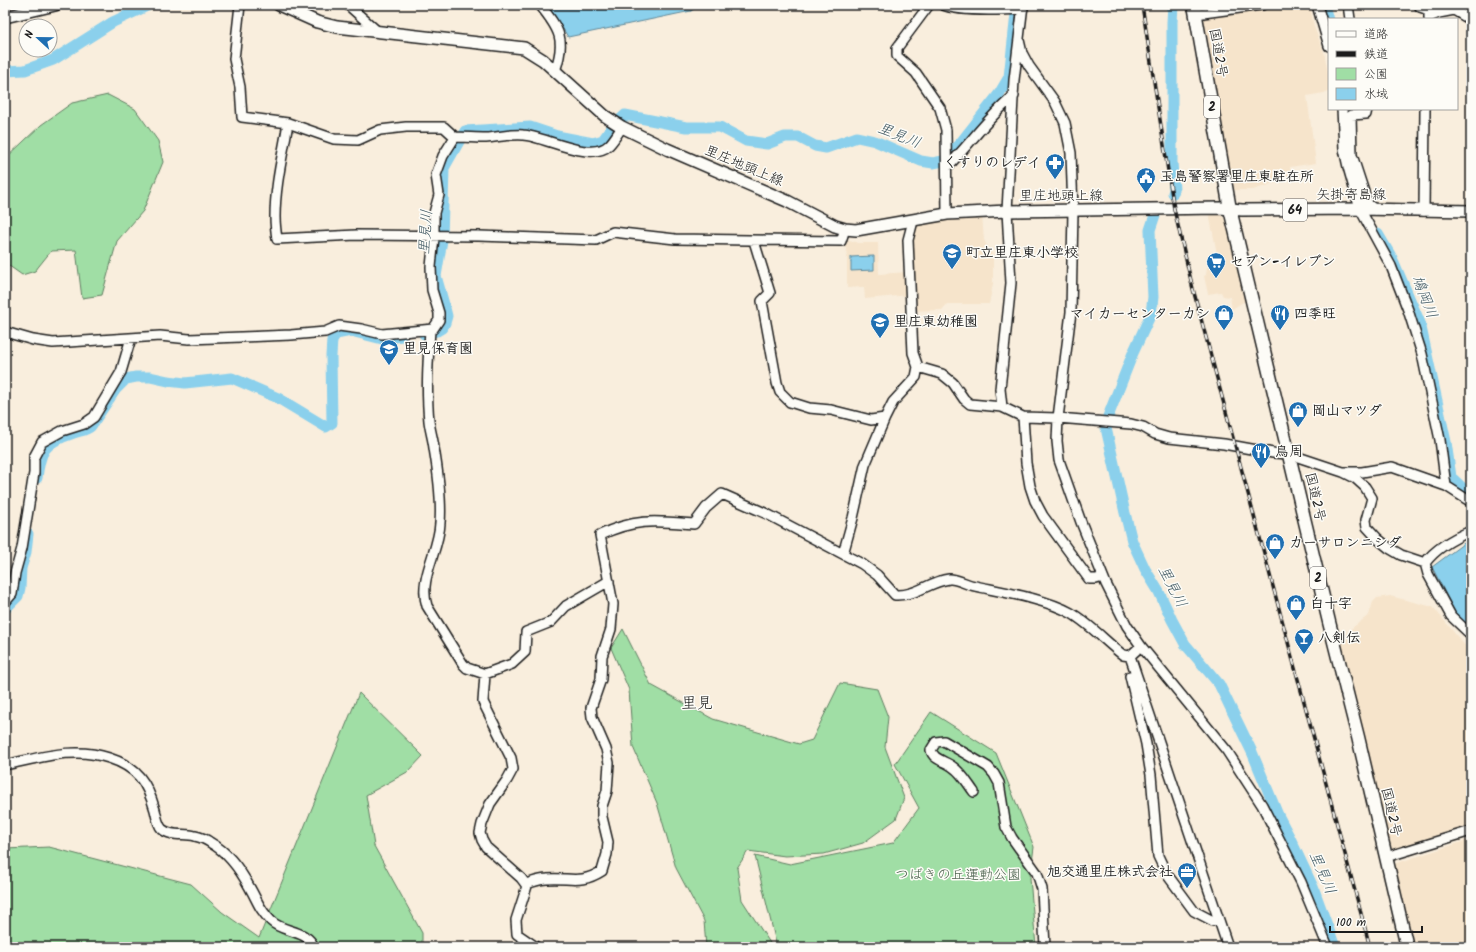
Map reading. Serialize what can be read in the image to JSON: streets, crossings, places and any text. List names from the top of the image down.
{
  "streets": {
    "highway": ["国道2号", "2"],
    "main road": ["里庄地頭上線", "矢掛寄島線", "64"]
  },
  "crossings": [
    ["国道2号", "里庄地頭上線"],
    ["国道2号", "矢掛寄島線"],
    ["里庄地頭上線", "矢掛寄島線"]
  ],
  "districts": ["里見"],
  "water": ["里見川", "鳩岡川"],
  "parks": ["つばきの丘運動公園"],
  "places": {
    "pharmacy": ["くすりのレデイ"],
    "public building": ["玉島警察署里庄東駐在所"],
    "school or university": ["町立里庄東小学校", "里庄東幼稚園", "里見保育園"],
    "supermarket": ["セブン-イレブン"],
    "shop": [
      "マイカーセンターカシ",
      "岡山マツダ",
      "カーサロンニシダ",
      "白十字"
    ],
    "restaurant": ["四季旺", "鳥周"],
    "bar": ["八剣伝"],
    "office": ["旭交通里庄株式会社"]
  },
  "legend": [
    "道路",
    "鉄道",
    "公園",
    "水域"
  ],
  "scale_bar": "100 m",
  "north": "left"
}
